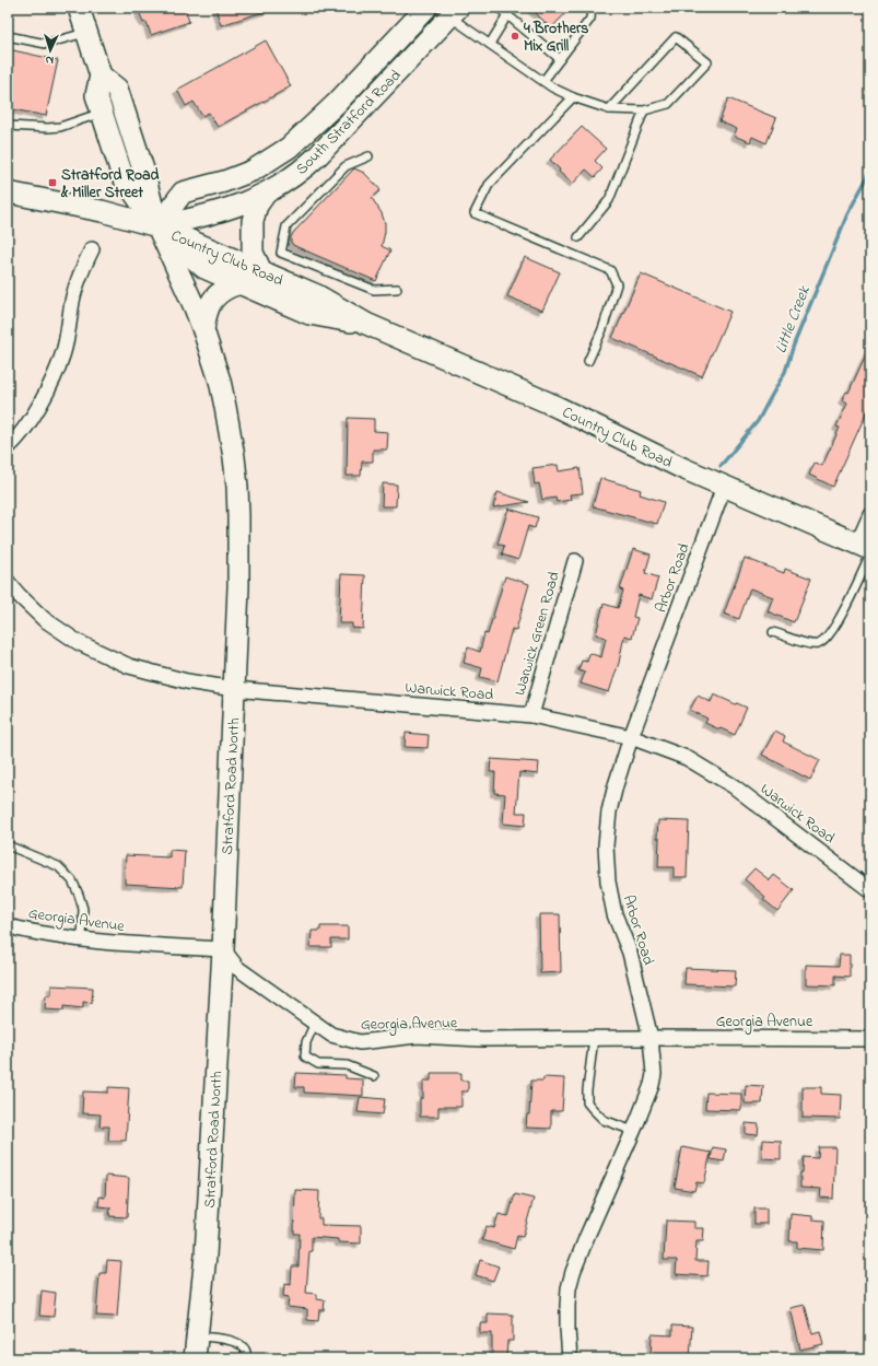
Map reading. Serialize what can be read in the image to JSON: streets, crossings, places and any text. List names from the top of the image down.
{
  "streets": {
    "main road": ["South Stratford Road", "Country Club Road", "Stratford Road North"],
    "street": [
      "Arbor Road",
      "Warwick Green Road",
      "Warwick Road",
      "Georgia Avenue"
    ]
  },
  "crossings": [
    ["South Stratford Road", "Country Club Road"],
    ["South Stratford Road", "Stratford Road North"],
    ["Country Club Road", "Arbor Road"],
    ["Country Club Road", "Stratford Road North"],
    ["Arbor Road", "Warwick Road"],
    ["Arbor Road", "Georgia Avenue"],
    ["Warwick Green Road", "Warwick Road"],
    ["Warwick Road", "Stratford Road North"],
    ["Stratford Road North", "Georgia Avenue"]
  ],
  "water": ["Little Creek"],
  "places": {
    "other": ["4 Brothers Mix Grill"],
    "transit": ["Stratford Road & Miller Street"]
  },
  "north": "bottom"
}
